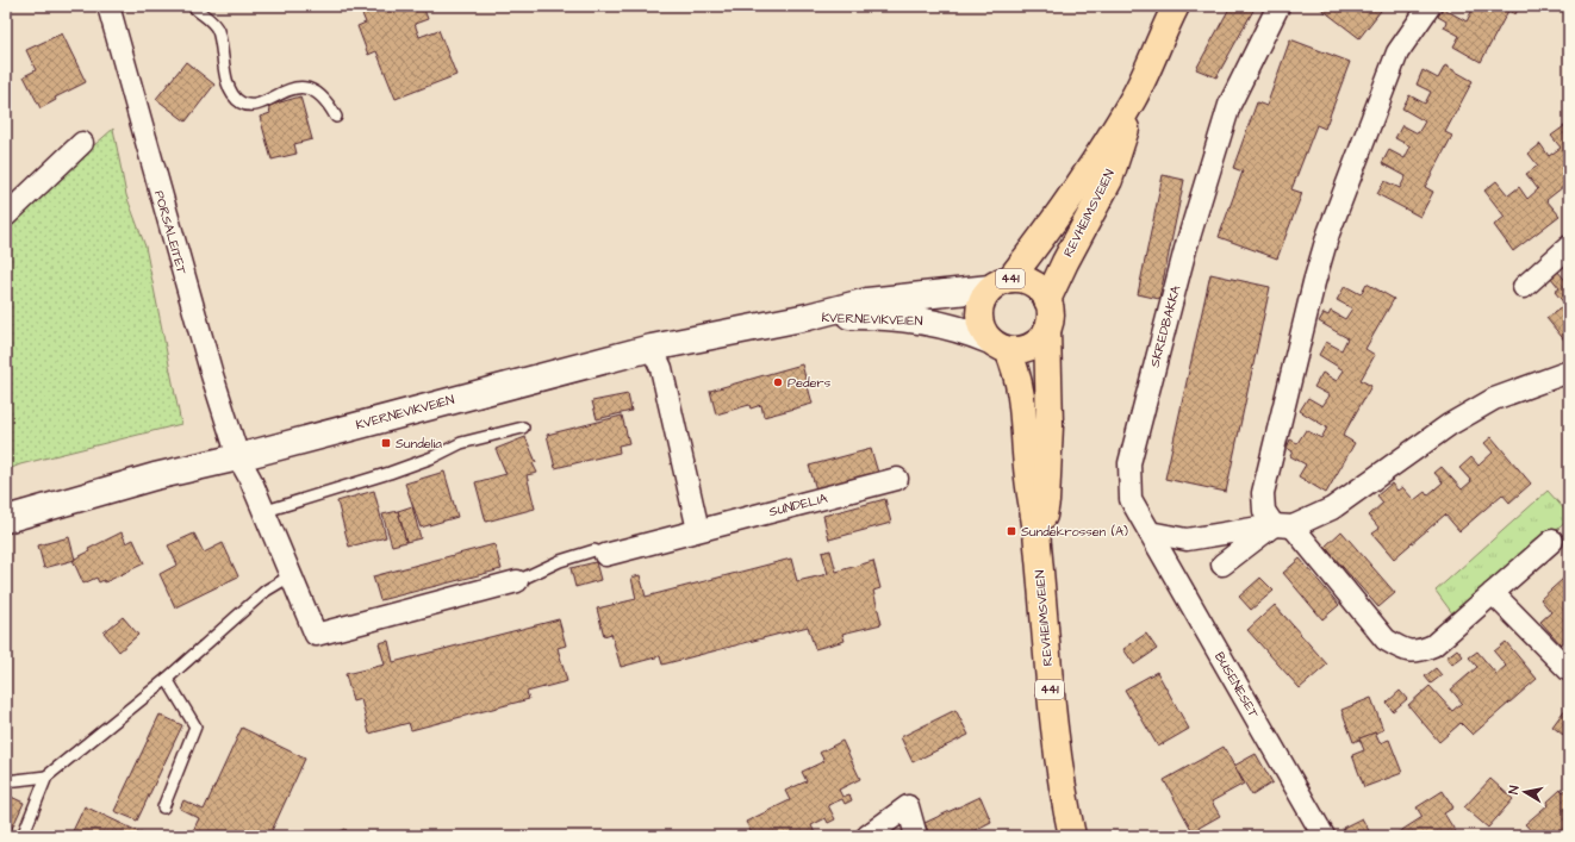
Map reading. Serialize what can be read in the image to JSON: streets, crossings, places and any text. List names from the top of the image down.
{
  "streets": {
    "main road": ["REVHEIMSVEIEN", "441", "KVERNEVIKVEIEN"],
    "street": [
      "PORSALEITET",
      "SKREDBAKKA",
      "SUNDELIA",
      "BUSENESET"
    ]
  },
  "crossings": [
    ["REVHEIMSVEIEN", "441"],
    ["REVHEIMSVEIEN", "KVERNEVIKVEIEN"],
    ["PORSALEITET", "KVERNEVIKVEIEN"],
    ["PORSALEITET", "SUNDELIA"],
    ["441", "KVERNEVIKVEIEN"],
    ["KVERNEVIKVEIEN", "SUNDELIA"],
    ["SKREDBAKKA", "BUSENESET"]
  ],
  "places": {
    "other": ["Peders"],
    "transit": ["Sundelia", "Sundekrossen (A)"]
  },
  "north": "left"
}
